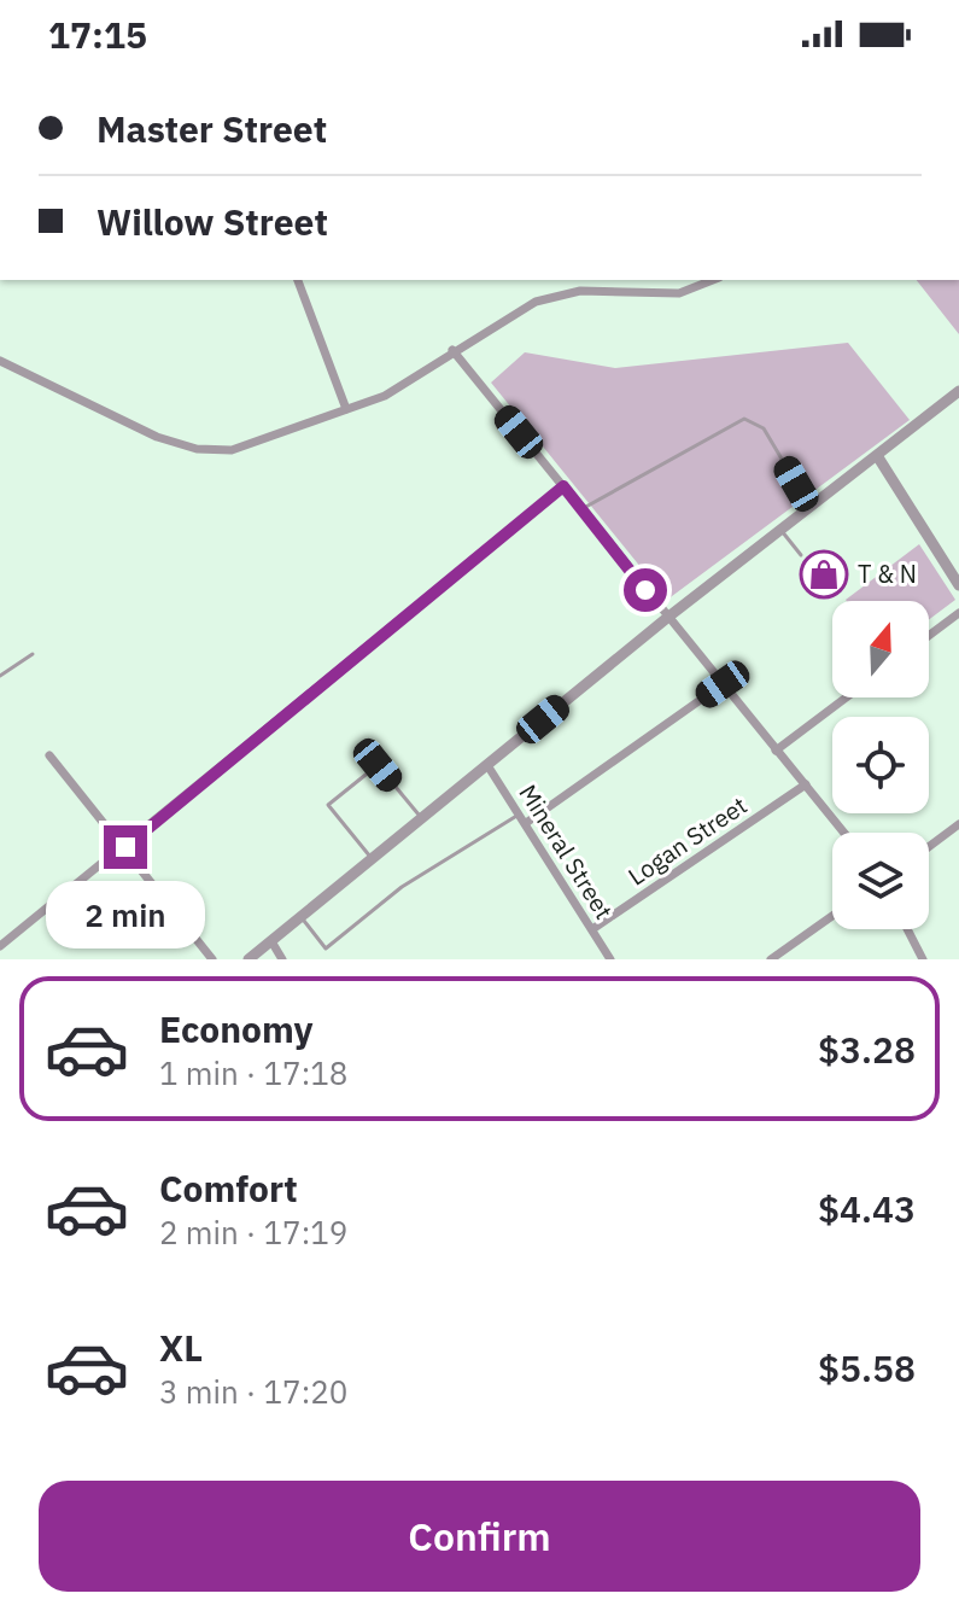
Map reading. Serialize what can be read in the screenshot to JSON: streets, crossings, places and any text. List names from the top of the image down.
{
  "streets": {
    "street": ["Logan Street", "Mineral Street"]
  },
  "crossings": [
    ["Logan Street", "Mineral Street"]
  ],
  "places": {
    "shop": ["T & N"]
  },
  "north": "top",
  "page": {
    "status": "17:15",
    "banner": ["Master Street", "Willow Street"],
    "bubble": "2 min",
    "list": [
      {
        "name": "Economy",
        "note": "1 min · 17:18",
        "value": "$3.28"
      },
      {
        "name": "Comfort",
        "note": "2 min · 17:19",
        "value": "$4.43"
      },
      {
        "name": "XL",
        "note": "3 min · 17:20",
        "value": "$5.58"
      }
    ],
    "buttons": "Confirm"
  }
}
